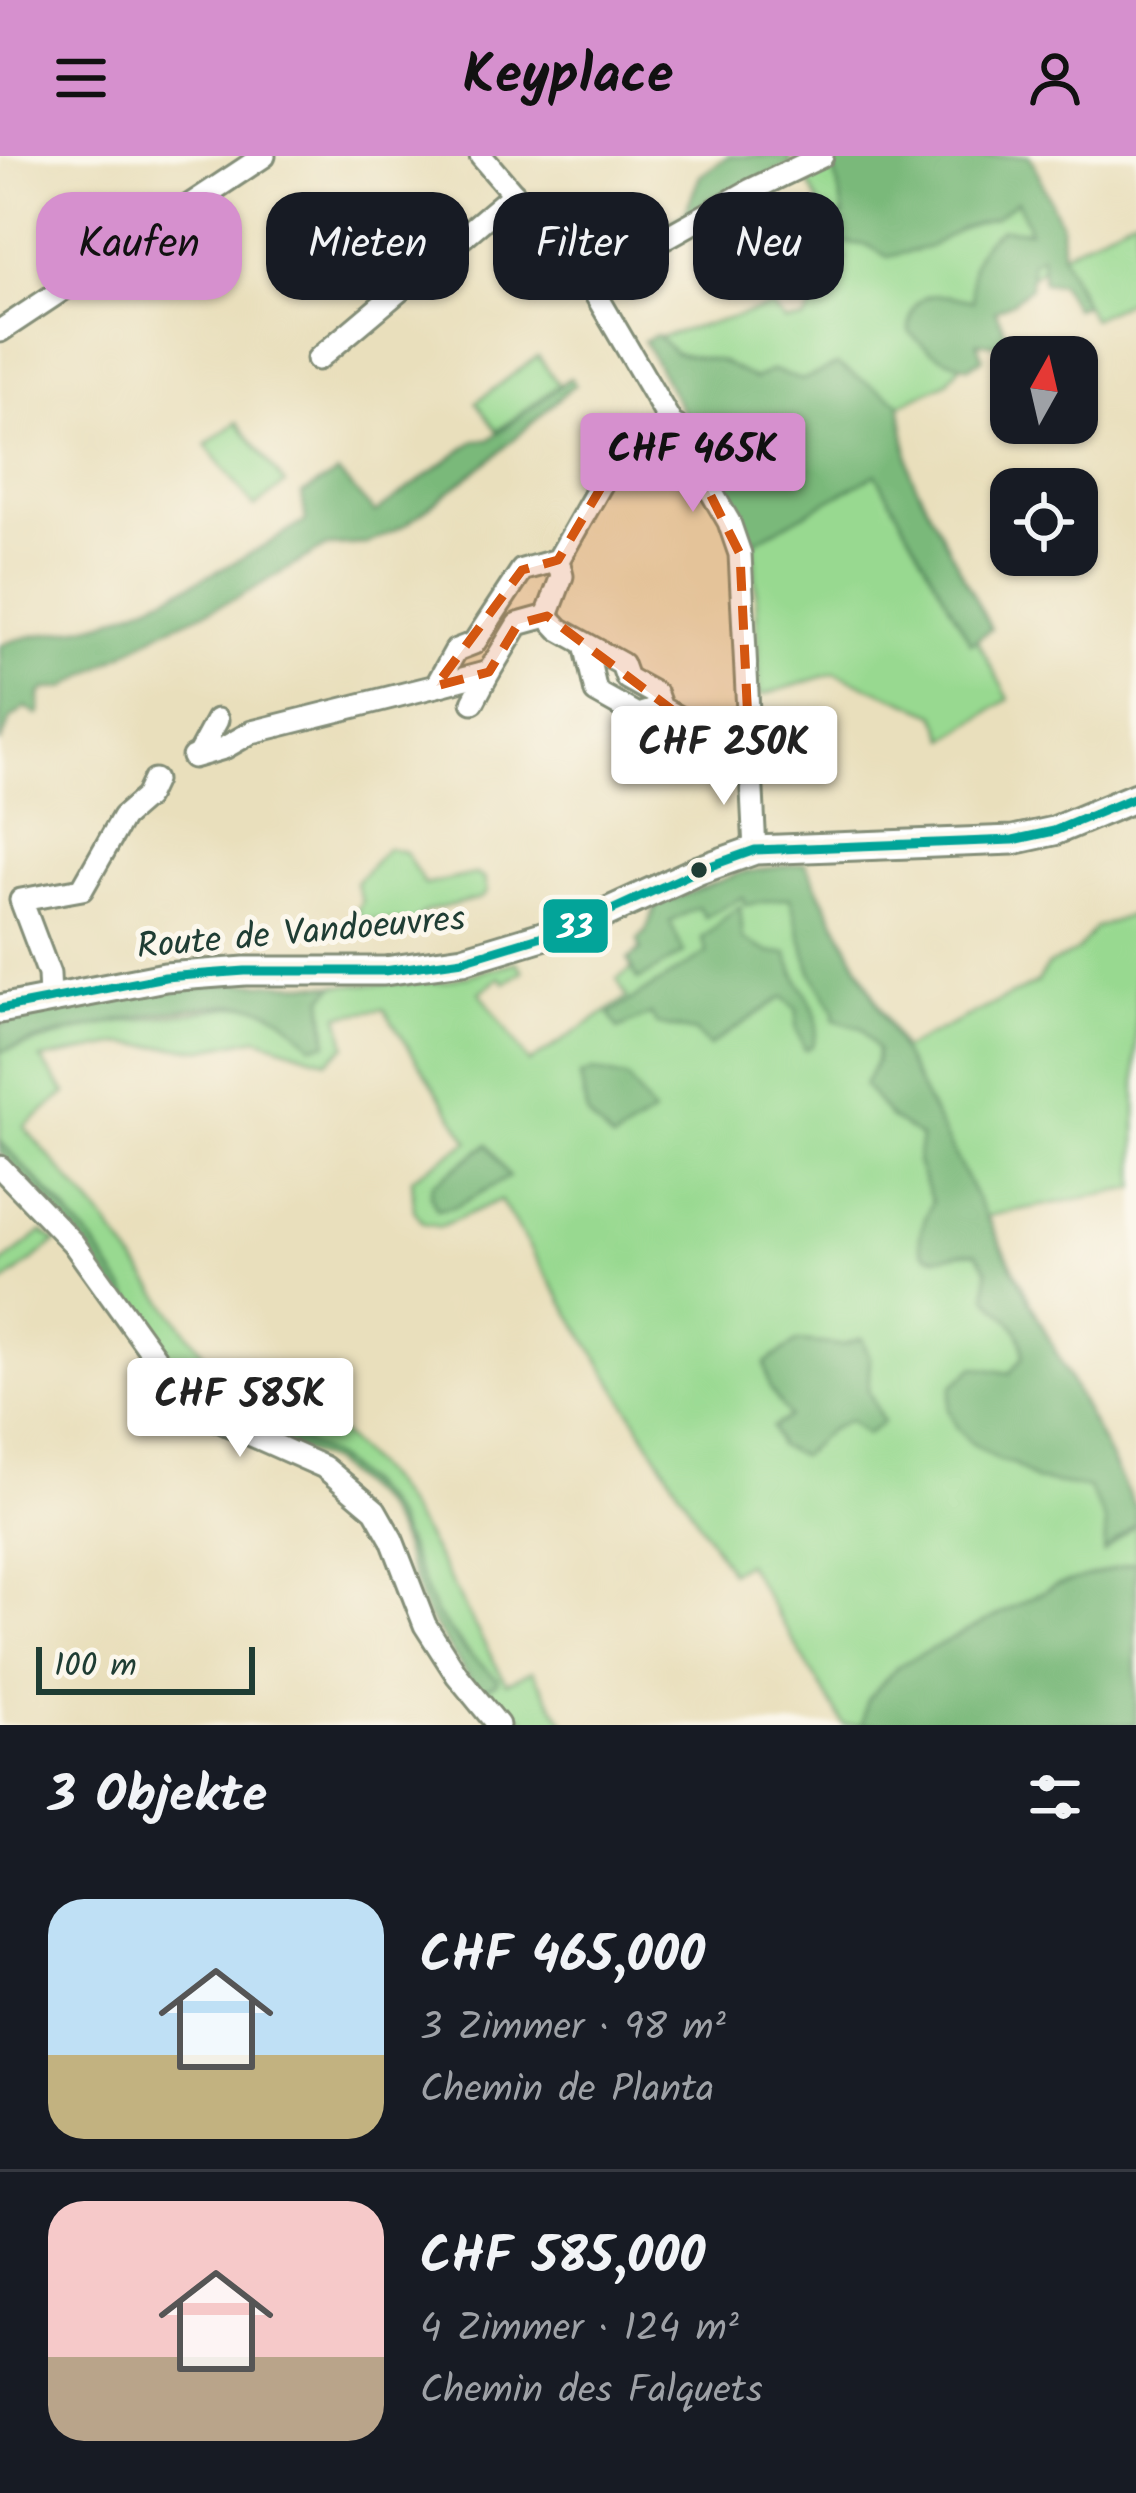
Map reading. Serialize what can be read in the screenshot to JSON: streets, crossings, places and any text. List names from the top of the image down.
{
  "streets": {
    "main road": ["Route de Vandoeuvres"]
  },
  "lines": ["transit line 33"],
  "scale_bar": "100 m",
  "north": "top",
  "page": {
    "header": "Keyplace",
    "chip": [
      "Kaufen",
      "Mieten",
      "Filter",
      "Neu"
    ],
    "price": ["CHF 465K", "CHF 250K", "CHF 585K"],
    "scale": "100 m",
    "heading": "3 Objekte",
    "list": [
      {
        "name": "CHF 465,000",
        "note": "3 Zimmer · 98 m² · Chemin de Planta"
      },
      {
        "name": "CHF 585,000",
        "note": "4 Zimmer · 124 m² · Chemin des Falquets"
      }
    ]
  }
}
